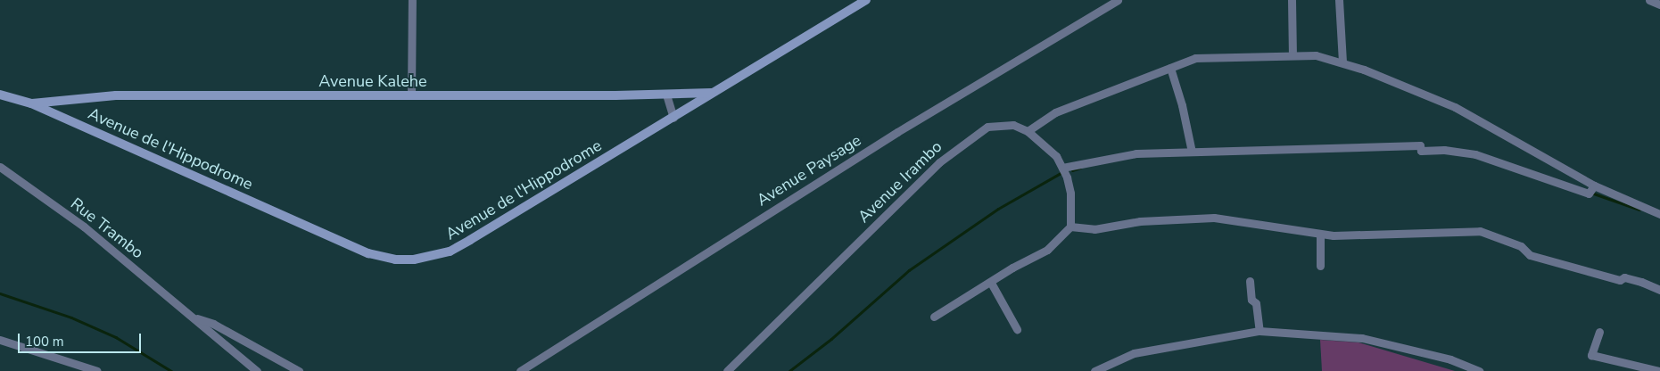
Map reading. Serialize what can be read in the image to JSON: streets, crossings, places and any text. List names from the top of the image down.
{
  "streets": {
    "street": [
      "Avenue Kalehe",
      "Avenue de l'Hippodrome",
      "Avenue Paysage",
      "Avenue Irambo",
      "Rue Trambo"
    ]
  },
  "crossings": [
    ["Avenue Kalehe", "Avenue de l'Hippodrome"]
  ],
  "scale_bar": "100 m"
}
